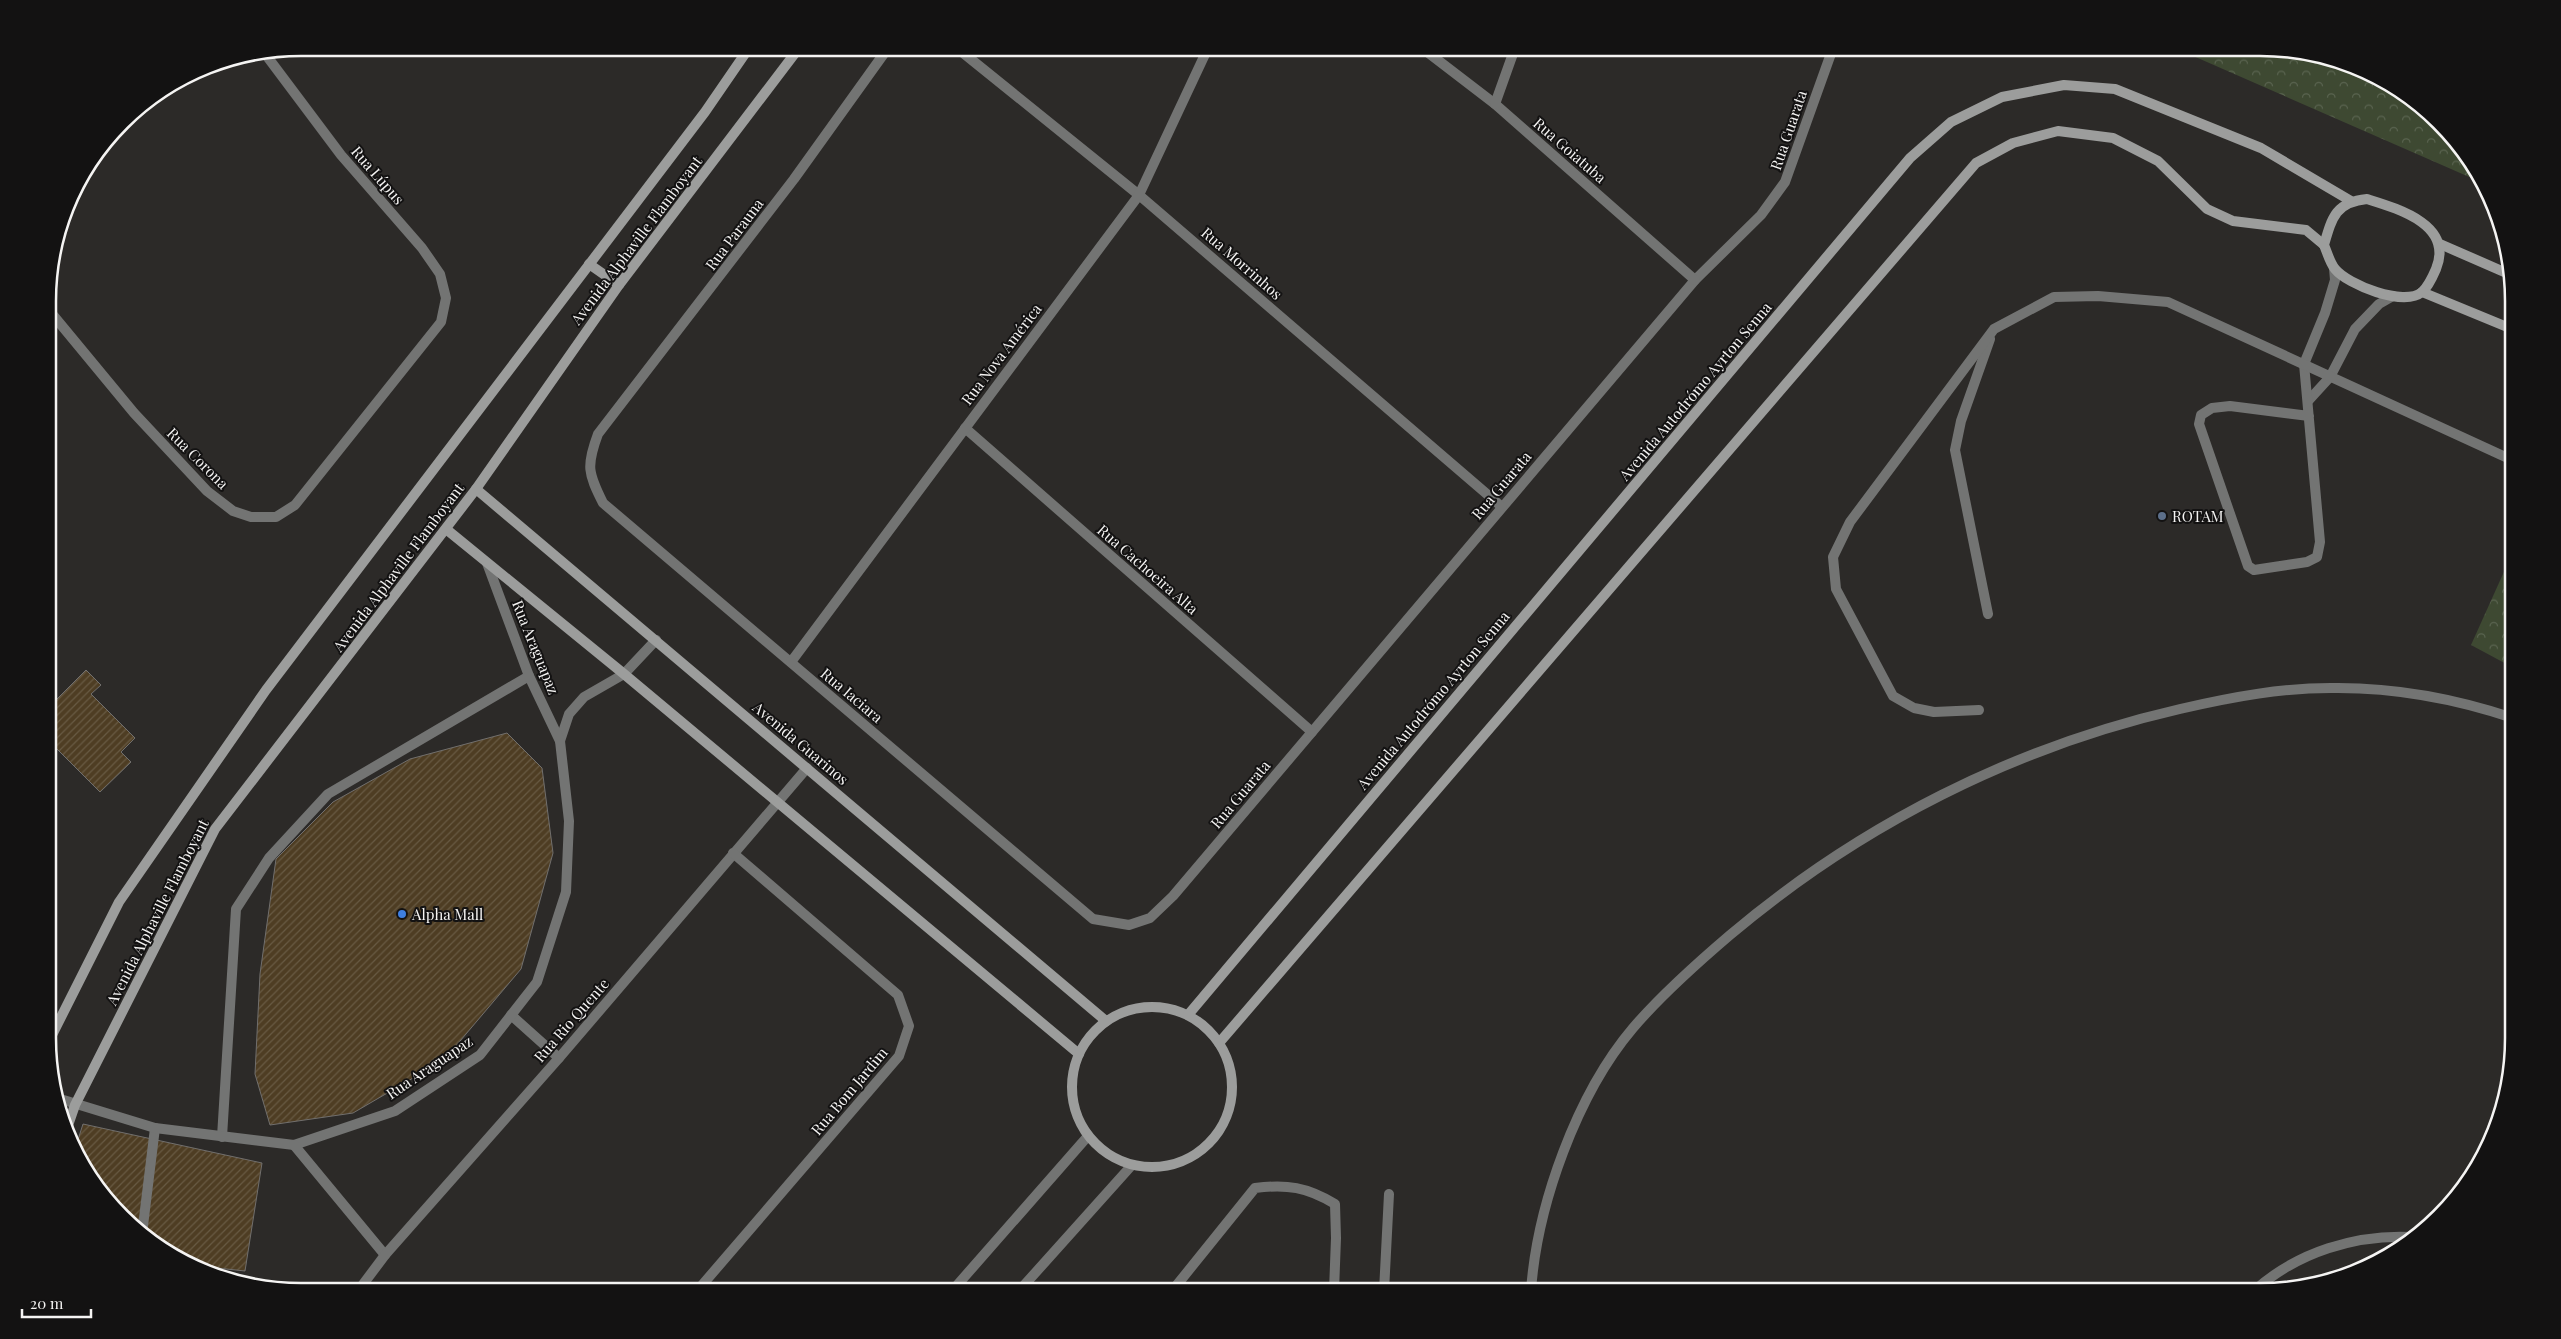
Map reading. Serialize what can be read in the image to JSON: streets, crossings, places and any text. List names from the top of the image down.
{
  "streets": {
    "street": [
      "Rua Guarata",
      "Rua Goiatuba",
      "Rua Lúpus",
      "Rua Parauna",
      "Avenida Alphaville Flamboyant",
      "Rua Morrinhos",
      "Rua Nova América",
      "Avenida Autodrómo Ayrton Senna",
      "Rua Corona",
      "Rua Cachoeira Alta",
      "Rua Araguapaz",
      "Rua Iaciara",
      "Avenida Guarinos",
      "Rua Rio Quente",
      "Rua Bom Jardim"
    ]
  },
  "crossings": [
    ["Rua Guarata", "Rua Goiatuba"],
    ["Rua Guarata", "Rua Morrinhos"],
    ["Rua Guarata", "Rua Cachoeira Alta"],
    ["Rua Guarata", "Rua Iaciara"],
    ["Rua Lúpus", "Rua Corona"],
    ["Rua Parauna", "Rua Iaciara"],
    ["Avenida Alphaville Flamboyant", "Rua Araguapaz"],
    ["Avenida Alphaville Flamboyant", "Avenida Guarinos"],
    ["Rua Morrinhos", "Rua Nova América"],
    ["Rua Nova América", "Rua Cachoeira Alta"],
    ["Rua Nova América", "Rua Iaciara"],
    ["Avenida Autodrómo Ayrton Senna", "Avenida Guarinos"],
    ["Rua Araguapaz", "Avenida Guarinos"],
    ["Avenida Guarinos", "Rua Rio Quente"],
    ["Rua Rio Quente", "Rua Bom Jardim"]
  ],
  "places": ["ROTAM", "Alpha Mall"],
  "scale_bar": "20 m"
}
